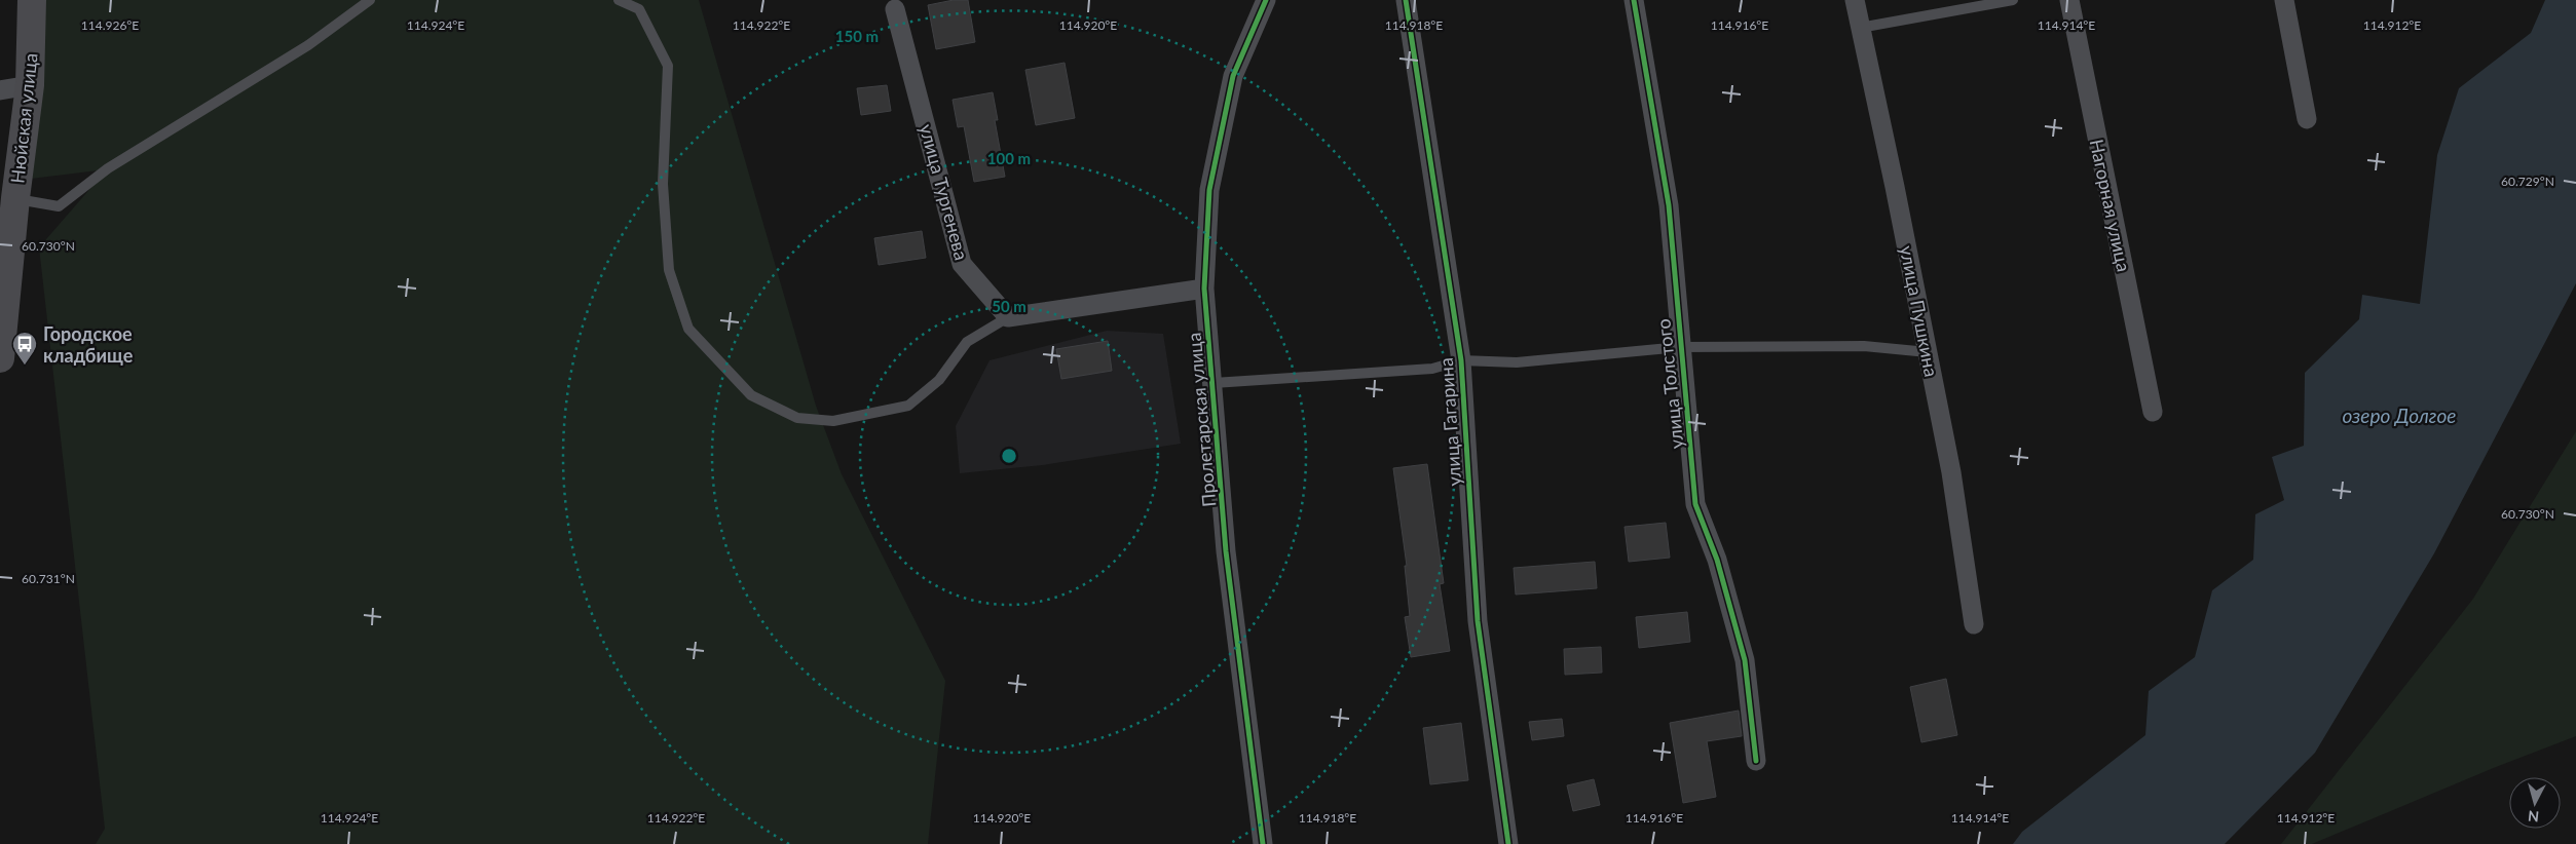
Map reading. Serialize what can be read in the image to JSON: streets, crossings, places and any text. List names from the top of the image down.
{
  "streets": {
    "main road": ["Нюйская улица"],
    "street": [
      "улица Тургенева",
      "Нагорная улица",
      "улица Пушкина",
      "улица Толстого",
      "Пролетарская улица",
      "улица Гагарина"
    ]
  },
  "water": ["озеро Долгое"],
  "places": {
    "bus stop": ["Городское кладбище"]
  },
  "north": "bottom",
  "coordinates": [
    "114.926°E",
    "114.924°E",
    "114.922°E",
    "114.920°E",
    "114.918°E",
    "114.916°E",
    "114.914°E",
    "114.912°E",
    "60.729°N",
    "60.730°N",
    "60.731°N"
  ],
  "rings": ["150 m", "100 m", "50 m"]
}
